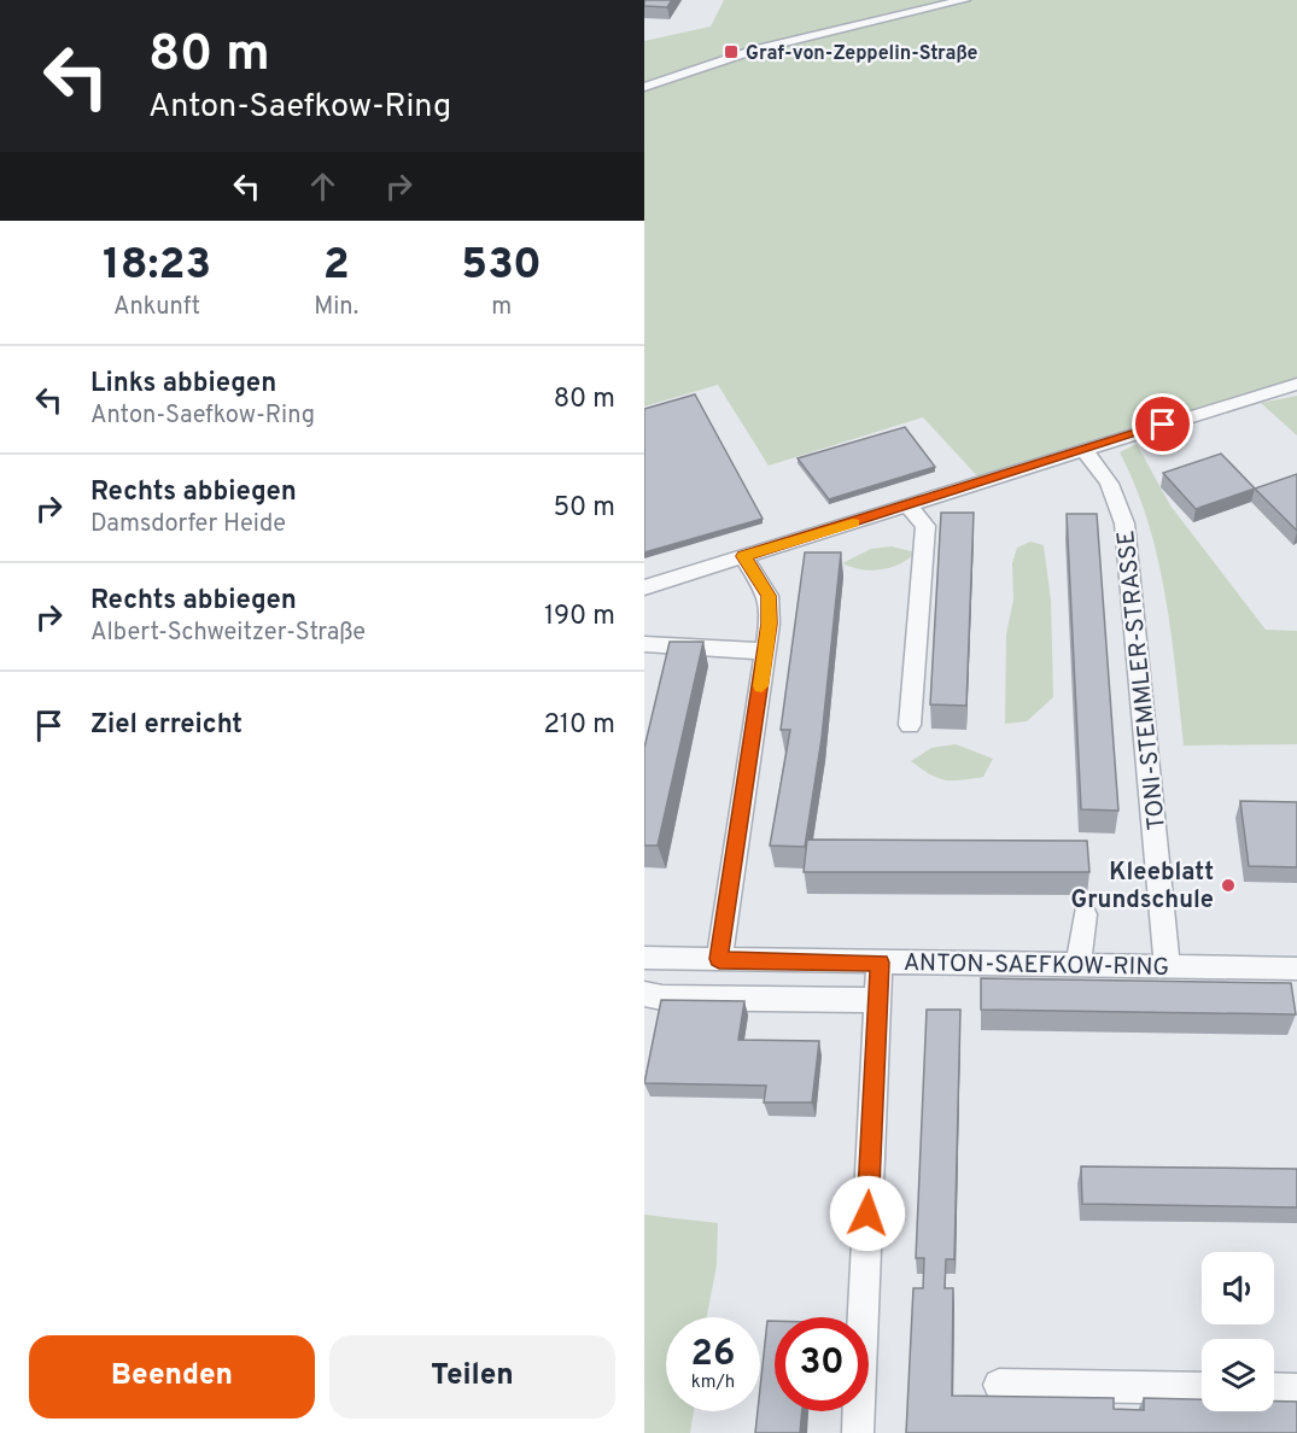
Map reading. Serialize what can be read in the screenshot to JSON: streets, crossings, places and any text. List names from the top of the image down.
{
  "streets": {
    "street": ["TONI-STEMMLER-STRASSE", "ANTON-SAEFKOW-RING"]
  },
  "crossings": [
    ["TONI-STEMMLER-STRASSE", "ANTON-SAEFKOW-RING"]
  ],
  "places": {
    "transit": ["Graf-von-Zeppelin-Straße"],
    "other": ["Kleeblatt Grundschule"]
  },
  "page": {
    "turn": ["80 m", "Anton-Saefkow-Ring"],
    "eta": [
      "18:23",
      "Ankunft",
      "2",
      "Min.",
      "530",
      "m"
    ],
    "list": [
      {
        "name": "Links abbiegen",
        "note": "Anton-Saefkow-Ring",
        "value": "80 m"
      },
      {
        "name": "Rechts abbiegen",
        "note": "Damsdorfer Heide",
        "value": "50 m"
      },
      {
        "name": "Rechts abbiegen",
        "note": "Albert-Schweitzer-Straße",
        "value": "190 m"
      },
      {
        "name": "Ziel erreicht",
        "value": "210 m"
      }
    ],
    "speed": "26 km/h",
    "limit": "30",
    "buttons": ["Beenden", "Teilen"]
  }
}
